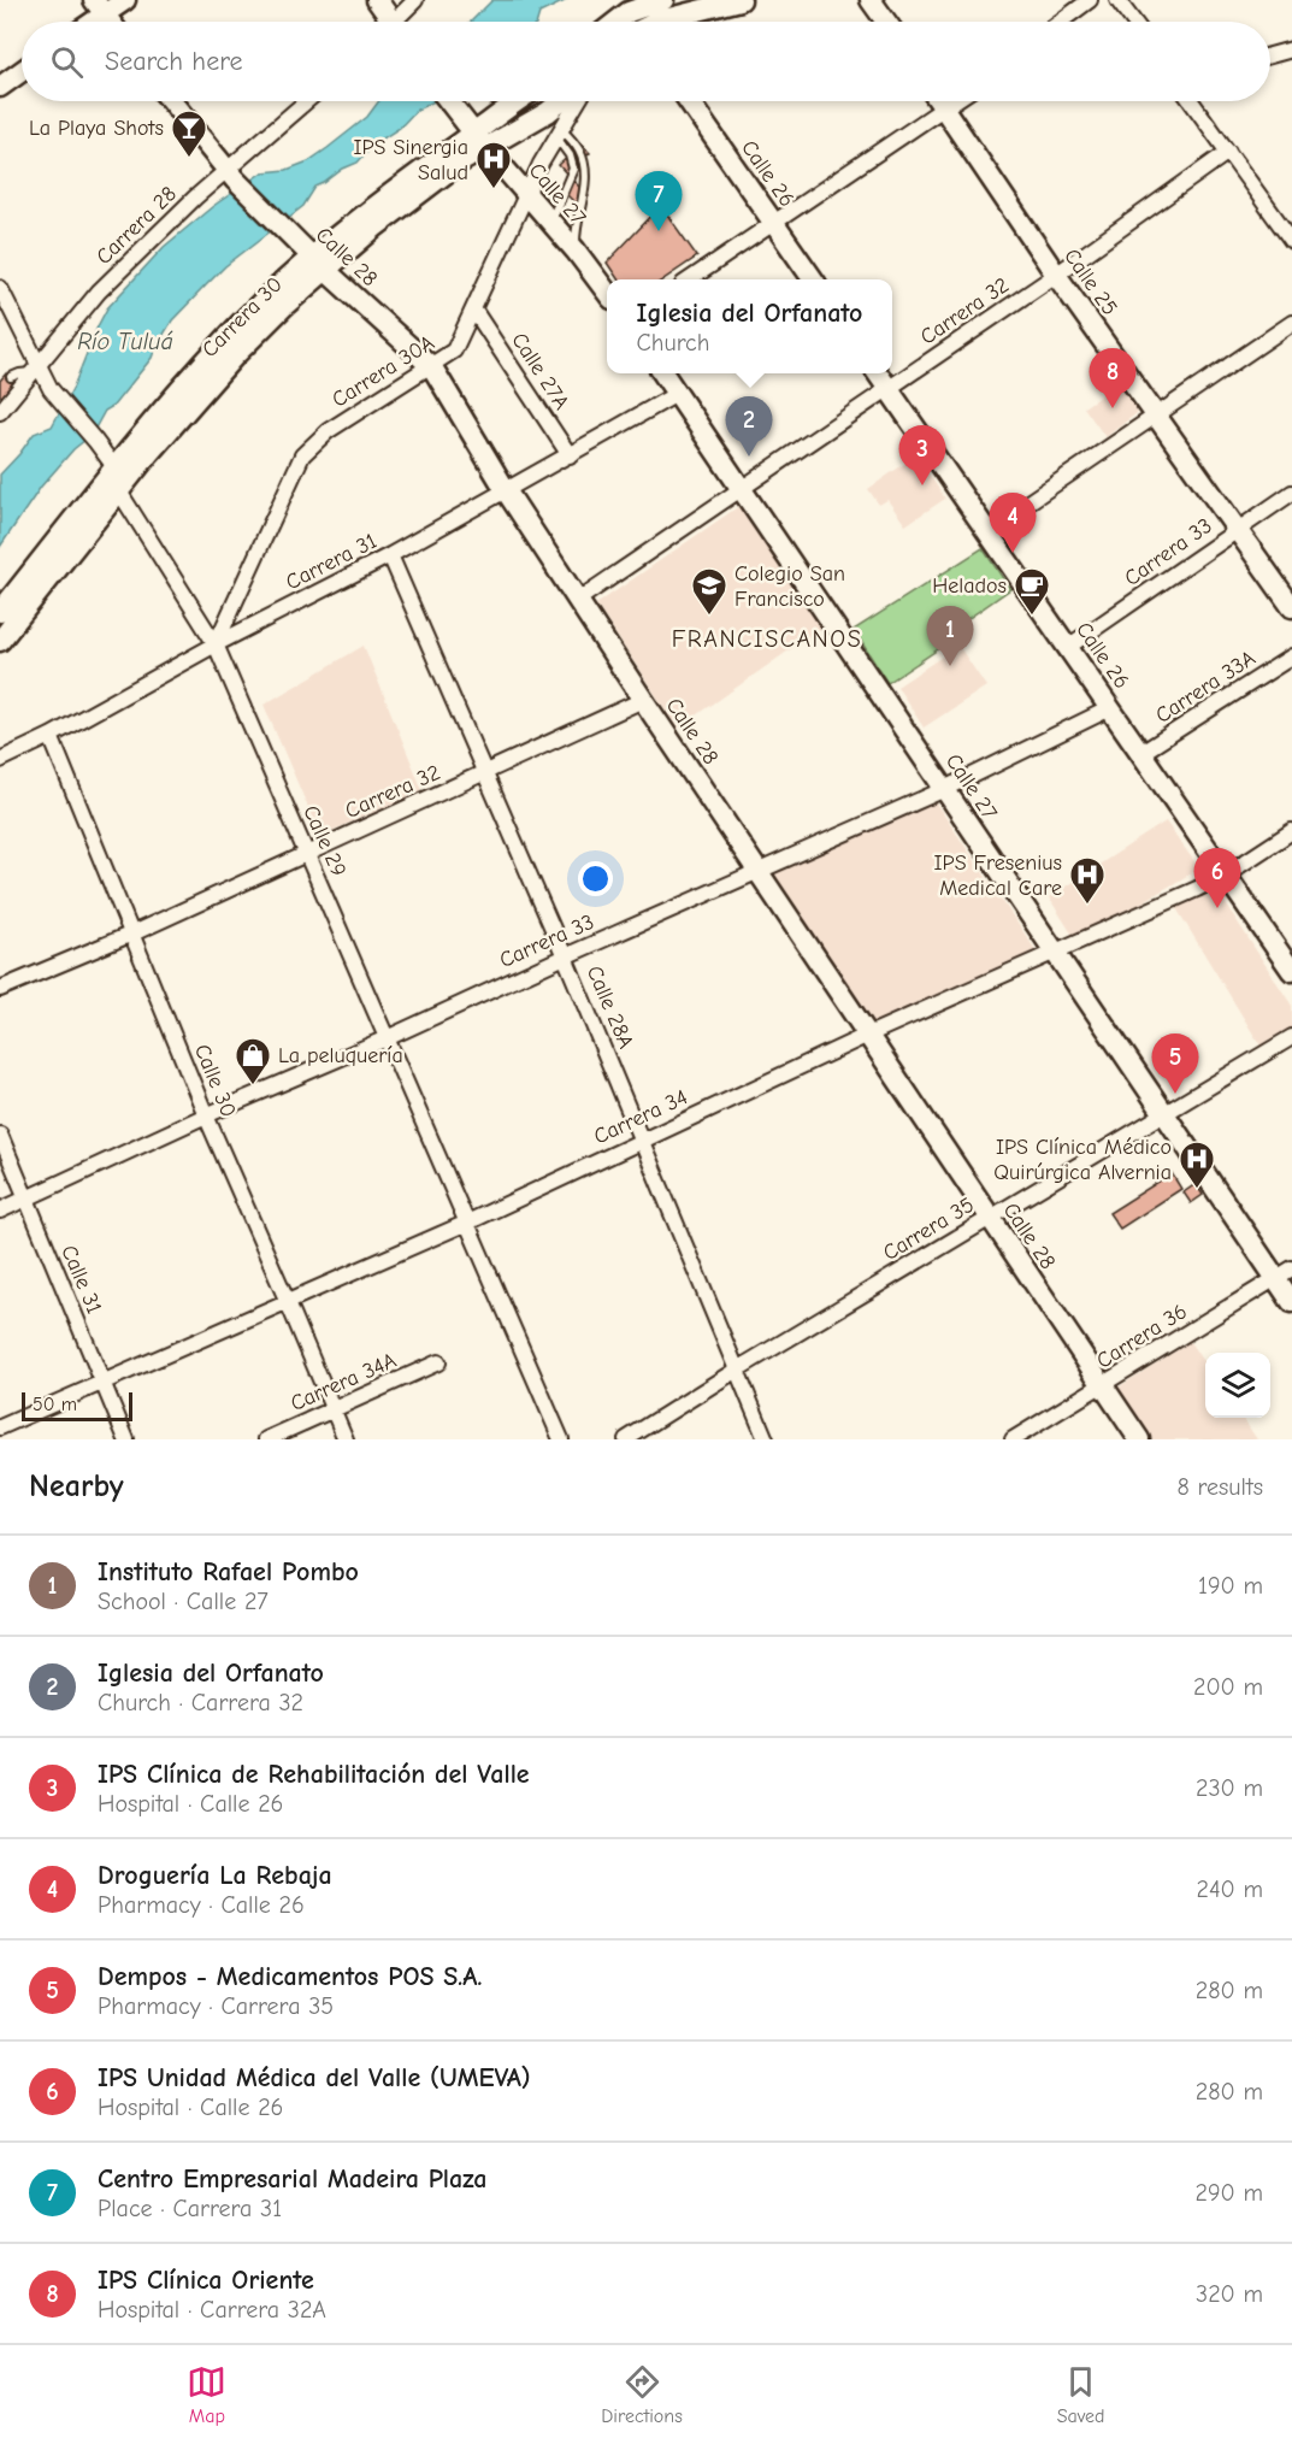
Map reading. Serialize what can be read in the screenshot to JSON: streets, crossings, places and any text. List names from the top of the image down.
{
  "streets": {
    "main road": [
      "Calle 26",
      "Calle 27",
      "Calle 28",
      "Calle 25",
      "Carrera 30"
    ],
    "street": [
      "Carrera 28",
      "Carrera 32",
      "Carrera 30A",
      "Calle 27A",
      "Carrera 33",
      "Carrera 31",
      "Carrera 33A",
      "Calle 29",
      "Calle 28A",
      "Calle 30",
      "Carrera 34",
      "Carrera 35",
      "Calle 31",
      "Carrera 36",
      "Carrera 34A"
    ]
  },
  "crossings": [
    ["Calle 26", "Carrera 32"],
    ["Calle 26", "Carrera 33"],
    ["Calle 26", "Carrera 33A"],
    ["Calle 26", "Carrera 34"],
    ["Calle 27", "Carrera 32"],
    ["Calle 27", "Carrera 30"],
    ["Calle 27", "Carrera 30A"],
    ["Calle 27", "Carrera 33"],
    ["Calle 27", "Carrera 31"],
    ["Calle 27", "Carrera 34"],
    ["Calle 27", "Carrera 35"],
    ["Calle 27", "Carrera 36"],
    ["Carrera 28", "Calle 28"],
    ["Carrera 28", "Calle 29"],
    ["Calle 28", "Carrera 32"],
    ["Calle 28", "Carrera 30"],
    ["Calle 28", "Carrera 30A"],
    ["Calle 28", "Carrera 33"],
    ["Calle 28", "Carrera 31"],
    ["Calle 28", "Carrera 34"],
    ["Calle 28", "Carrera 35"],
    ["Calle 28", "Carrera 36"],
    ["Calle 25", "Carrera 32"],
    ["Calle 25", "Carrera 33"],
    ["Carrera 32", "Calle 29"],
    ["Carrera 32", "Calle 28A"],
    ["Carrera 32", "Calle 30"],
    ["Carrera 30", "Calle 29"],
    ["Carrera 30A", "Calle 27A"],
    ["Carrera 30A", "Carrera 31"],
    ["Carrera 30A", "Calle 29"],
    ["Calle 27A", "Carrera 31"],
    ["Carrera 33", "Calle 29"],
    ["Carrera 33", "Calle 28A"],
    ["Carrera 33", "Calle 30"],
    ["Carrera 33", "Calle 31"],
    ["Carrera 31", "Calle 29"],
    ["Carrera 31", "Calle 28A"],
    ["Carrera 31", "Calle 30"],
    ["Calle 29", "Carrera 34"],
    ["Calle 28A", "Carrera 34"],
    ["Calle 28A", "Carrera 35"],
    ["Calle 30", "Carrera 34"],
    ["Calle 30", "Carrera 34A"],
    ["Carrera 34", "Calle 31"]
  ],
  "districts": ["FRANCISCANOS"],
  "water": ["Río Tuluá"],
  "places": {
    "bar": ["La Playa Shots"],
    "hospital": ["IPS Sinergia Salud", "IPS Fresenius Medical Care", "IPS Clínica Médico Quirúrgica Alvernia"],
    "school or university": ["Colegio San Francisco"],
    "cafe": ["Helados"],
    "shop": ["La peluquería"]
  },
  "scale_bar": "50 m",
  "page": {
    "search": "Search here",
    "pins": [
      "7",
      "8",
      "2",
      "3",
      "4",
      "1",
      "6",
      "5"
    ],
    "popup": ["Iglesia del Orfanato", "Church"],
    "scale": "50 m",
    "heading": ["Nearby", "8 results"],
    "list": [
      {
        "mark": "1",
        "name": "Instituto Rafael Pombo",
        "note": "School · Calle 27",
        "value": "190 m"
      },
      {
        "mark": "2",
        "name": "Iglesia del Orfanato",
        "note": "Church · Carrera 32",
        "value": "200 m"
      },
      {
        "mark": "3",
        "name": "IPS Clínica de Rehabilitación del Valle",
        "note": "Hospital · Calle 26",
        "value": "230 m"
      },
      {
        "mark": "4",
        "name": "Droguería La Rebaja",
        "note": "Pharmacy · Calle 26",
        "value": "240 m"
      },
      {
        "mark": "5",
        "name": "Dempos - Medicamentos POS S.A.",
        "note": "Pharmacy · Carrera 35",
        "value": "280 m"
      },
      {
        "mark": "6",
        "name": "IPS Unidad Médica del Valle (UMEVA)",
        "note": "Hospital · Calle 26",
        "value": "280 m"
      },
      {
        "mark": "7",
        "name": "Centro Empresarial Madeira Plaza",
        "note": "Place · Carrera 31",
        "value": "290 m"
      },
      {
        "mark": "8",
        "name": "IPS Clínica Oriente",
        "note": "Hospital · Carrera 32A",
        "value": "320 m"
      }
    ],
    "nav": ["Map", "Directions", "Saved"]
  }
}
